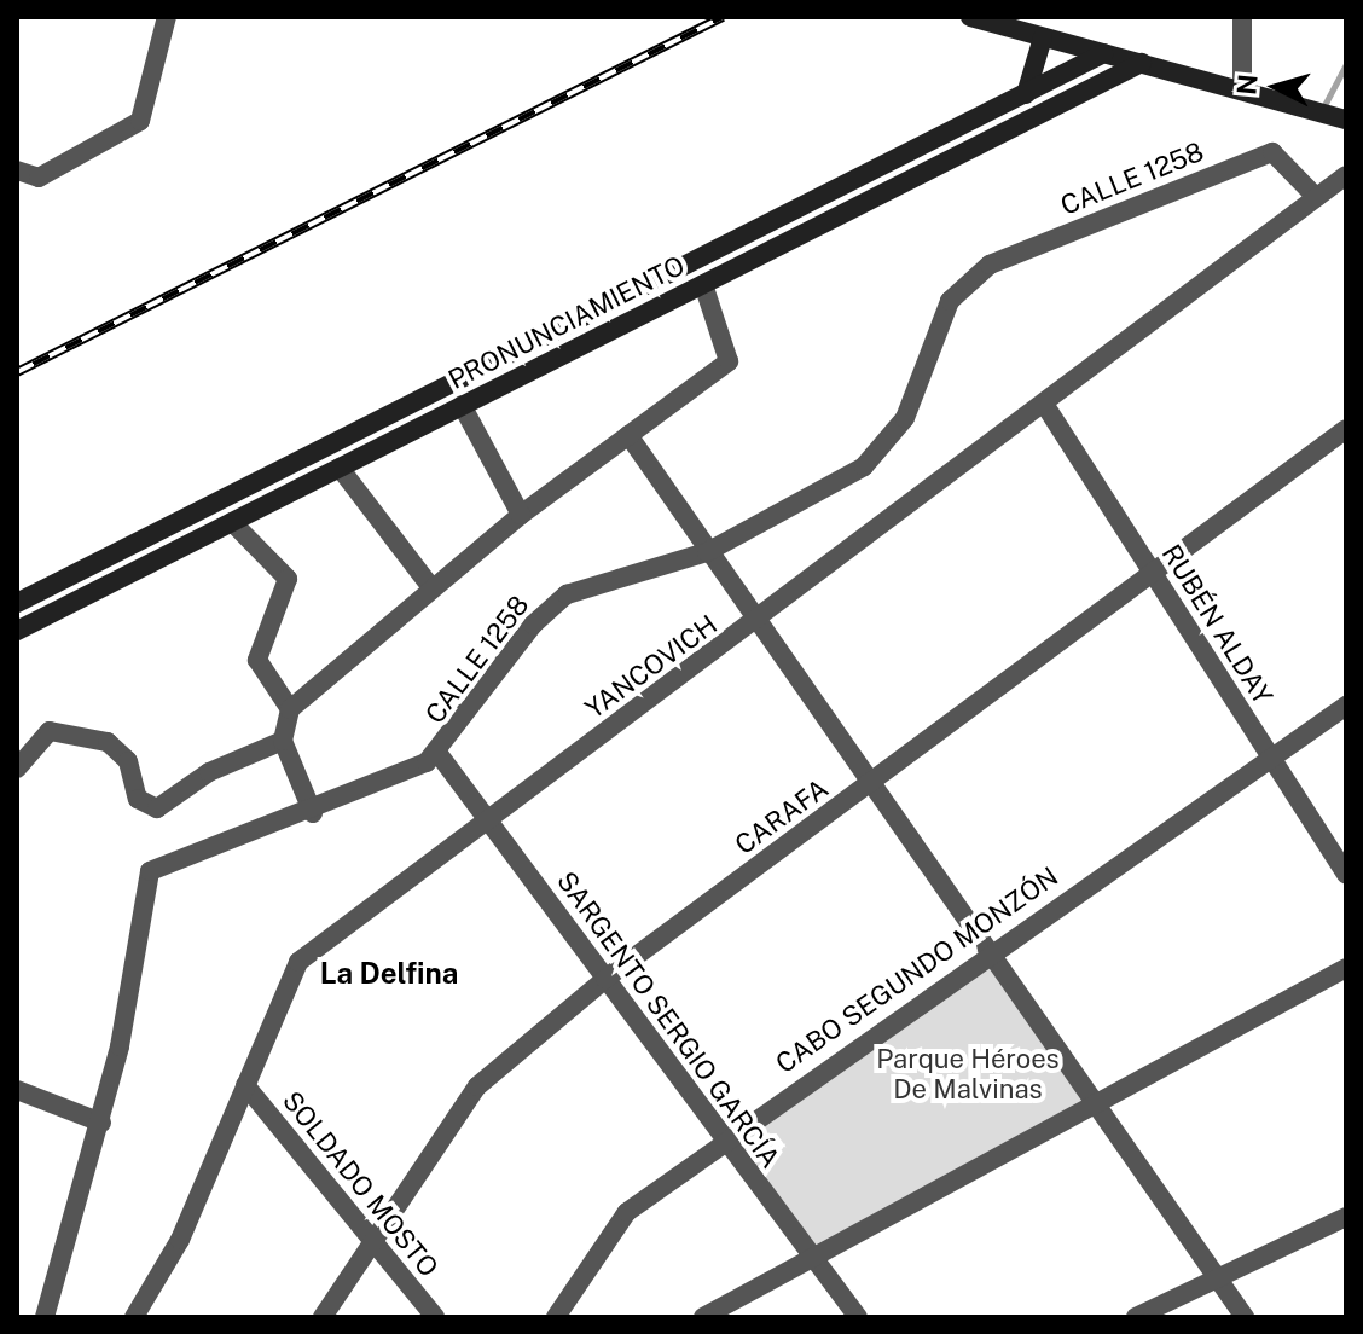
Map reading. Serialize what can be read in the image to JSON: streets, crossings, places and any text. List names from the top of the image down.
{
  "streets": {
    "main road": ["PRONUNCIAMIENTO"],
    "street": [
      "CALLE 1258",
      "RUBÉN ALDAY",
      "YANCOVICH",
      "CARAFA",
      "CABO SEGUNDO MONZÓN",
      "SARGENTO SERGIO GARCÍA",
      "SOLDADO MOSTO"
    ]
  },
  "crossings": [
    ["CALLE 1258", "YANCOVICH"],
    ["CALLE 1258", "SARGENTO SERGIO GARCÍA"],
    ["RUBÉN ALDAY", "YANCOVICH"],
    ["RUBÉN ALDAY", "CARAFA"],
    ["RUBÉN ALDAY", "CABO SEGUNDO MONZÓN"],
    ["YANCOVICH", "SARGENTO SERGIO GARCÍA"],
    ["YANCOVICH", "SOLDADO MOSTO"],
    ["CARAFA", "SARGENTO SERGIO GARCÍA"],
    ["CARAFA", "SOLDADO MOSTO"],
    ["CABO SEGUNDO MONZÓN", "SARGENTO SERGIO GARCÍA"]
  ],
  "districts": ["La Delfina"],
  "parks": ["Parque Héroes De Malvinas"],
  "north": "left"
}
